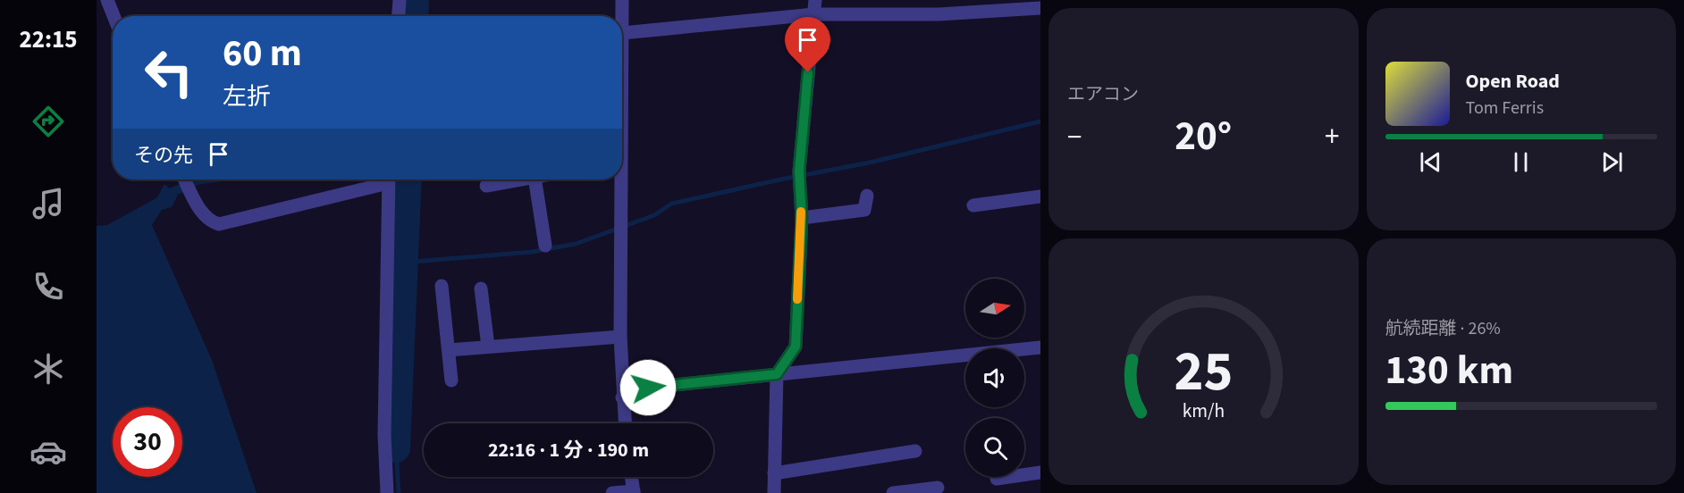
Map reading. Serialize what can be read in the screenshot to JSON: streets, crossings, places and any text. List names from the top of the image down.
{
  "north": "right",
  "page": {
    "tabs": "22:15",
    "tile": [
      "エアコン",
      ["航続距離 · 26%", "130 km"]
    ],
    "turn": ["60 m", "左折"],
    "song": ["Open Road", "Tom Ferris"],
    "heat": ["−", "20°", "+"],
    "then": "その先",
    "limit": "30",
    "trip": "22:16 · 1 分 · 190 m",
    "gauge": ["25", "km/h"]
  }
}
